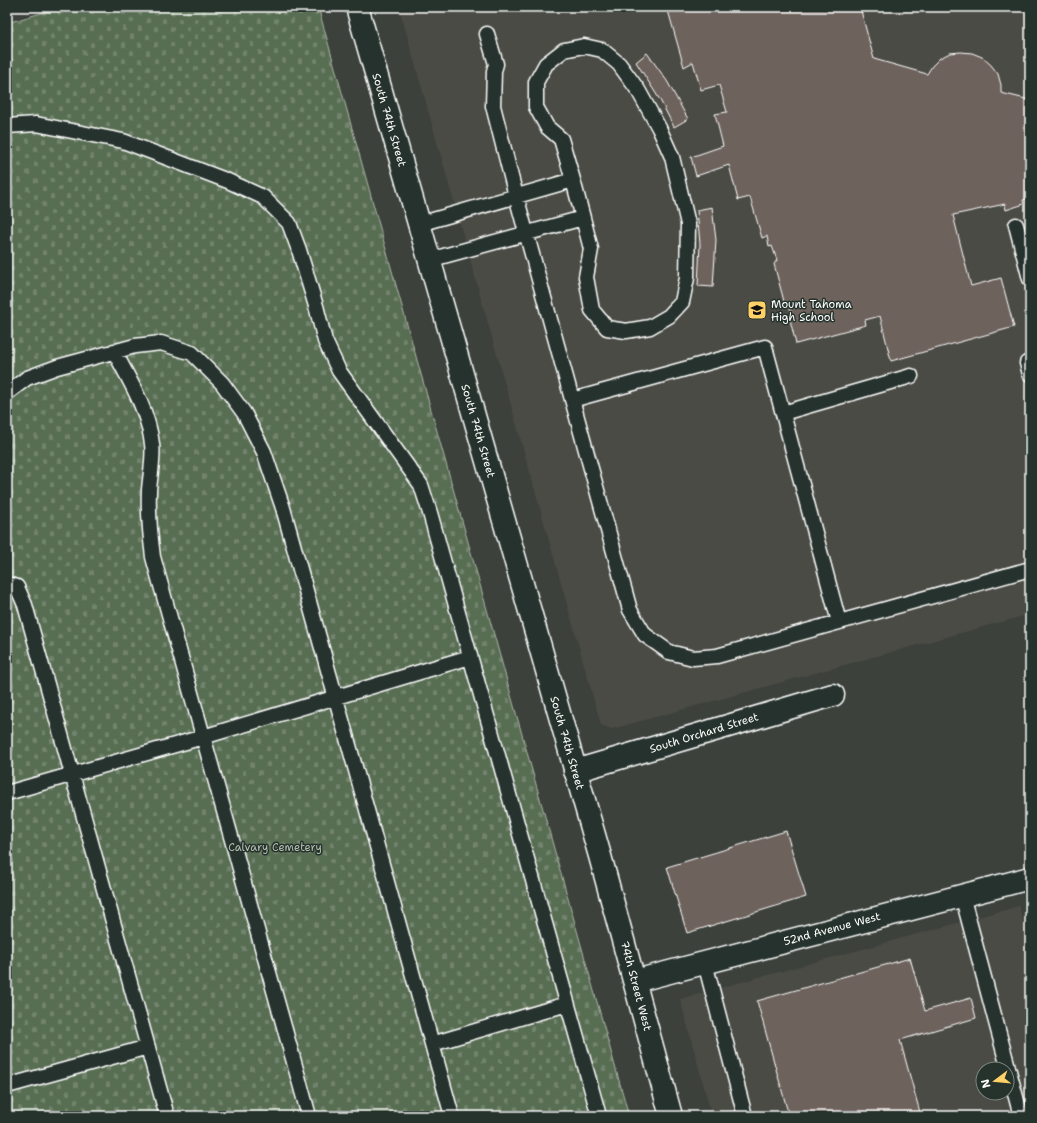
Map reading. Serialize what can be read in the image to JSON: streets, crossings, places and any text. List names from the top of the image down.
{
  "streets": {
    "main road": [
      "South 74th Street",
      "South Orchard Street",
      "52nd Avenue West",
      "74th Street West"
    ]
  },
  "crossings": [
    ["South 74th Street", "South Orchard Street"],
    ["South 74th Street", "74th Street West"],
    ["52nd Avenue West", "74th Street West"]
  ],
  "parks": ["Calvary Cemetery"],
  "places": {
    "school or university": ["Mount Tahoma High School"]
  },
  "north": "left"
}
